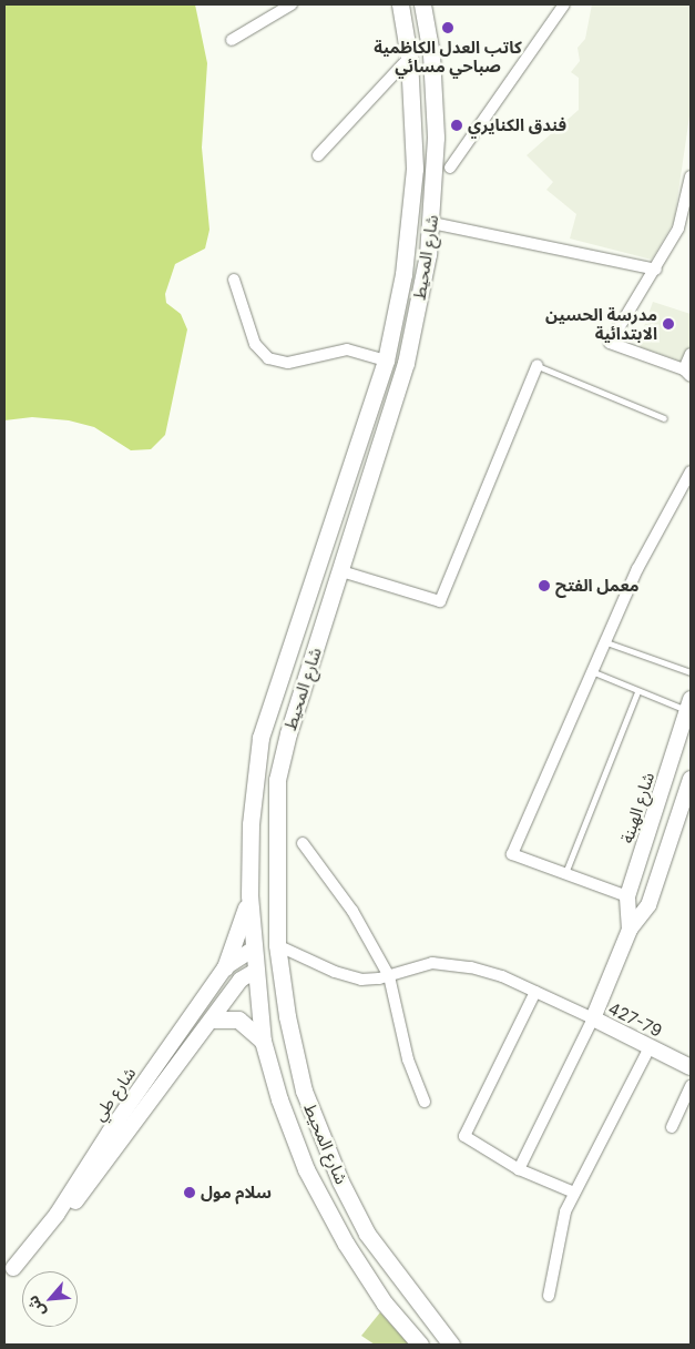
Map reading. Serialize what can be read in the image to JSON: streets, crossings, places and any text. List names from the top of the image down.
{
  "streets": {
    "main road": ["شارع المحيط"],
    "street": ["شارع الهبنة", "427-79", "شارع طي"]
  },
  "crossings": [
    ["شارع المحيط", "شارع طي"],
    ["شارع الهبنة", "427-79"]
  ],
  "places": [
    "كاتب العدل الكاظمية صباحي مسائي",
    "فندق الكنايري",
    "مدرسة الحسين الابتدائية",
    "معمل الفتح",
    "سلام مول"
  ],
  "north": "bottom left"
}
